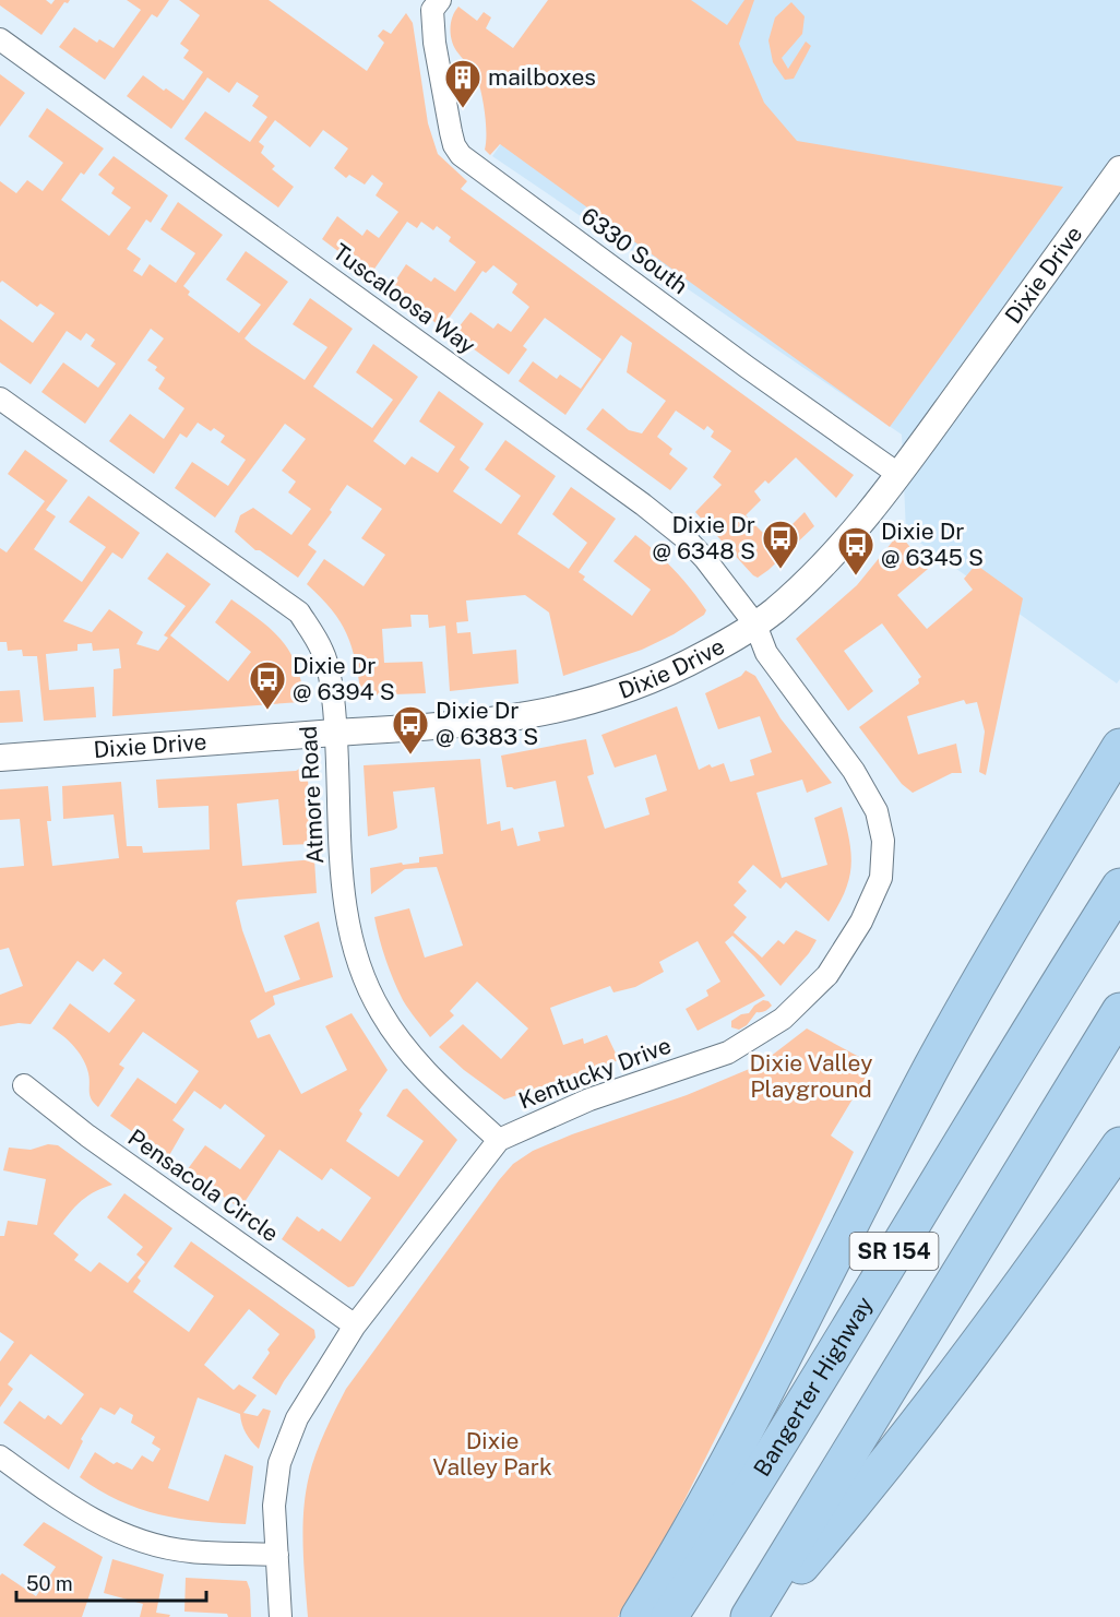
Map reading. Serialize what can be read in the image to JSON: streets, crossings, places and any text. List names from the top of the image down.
{
  "streets": {
    "highway": ["SR 154", "Bangerter Highway"],
    "street": [
      "6330 South",
      "Dixie Drive",
      "Tuscaloosa Way",
      "Atmore Road",
      "Kentucky Drive",
      "Pensacola Circle"
    ]
  },
  "crossings": [
    ["6330 South", "Dixie Drive"],
    ["Dixie Drive", "Tuscaloosa Way"],
    ["Dixie Drive", "Atmore Road"],
    ["Dixie Drive", "Kentucky Drive"],
    ["Tuscaloosa Way", "Kentucky Drive"],
    ["Atmore Road", "Kentucky Drive"],
    ["Kentucky Drive", "Pensacola Circle"]
  ],
  "parks": ["Dixie Valley Playground", "Dixie Valley Park"],
  "places": {
    "building": ["mailboxes"],
    "bus stop": [
      "Dixie Dr @ 6348 S",
      "Dixie Dr @ 6345 S",
      "Dixie Dr @ 6394 S",
      "Dixie Dr @ 6383 S"
    ]
  },
  "scale_bar": "50 m"
}
